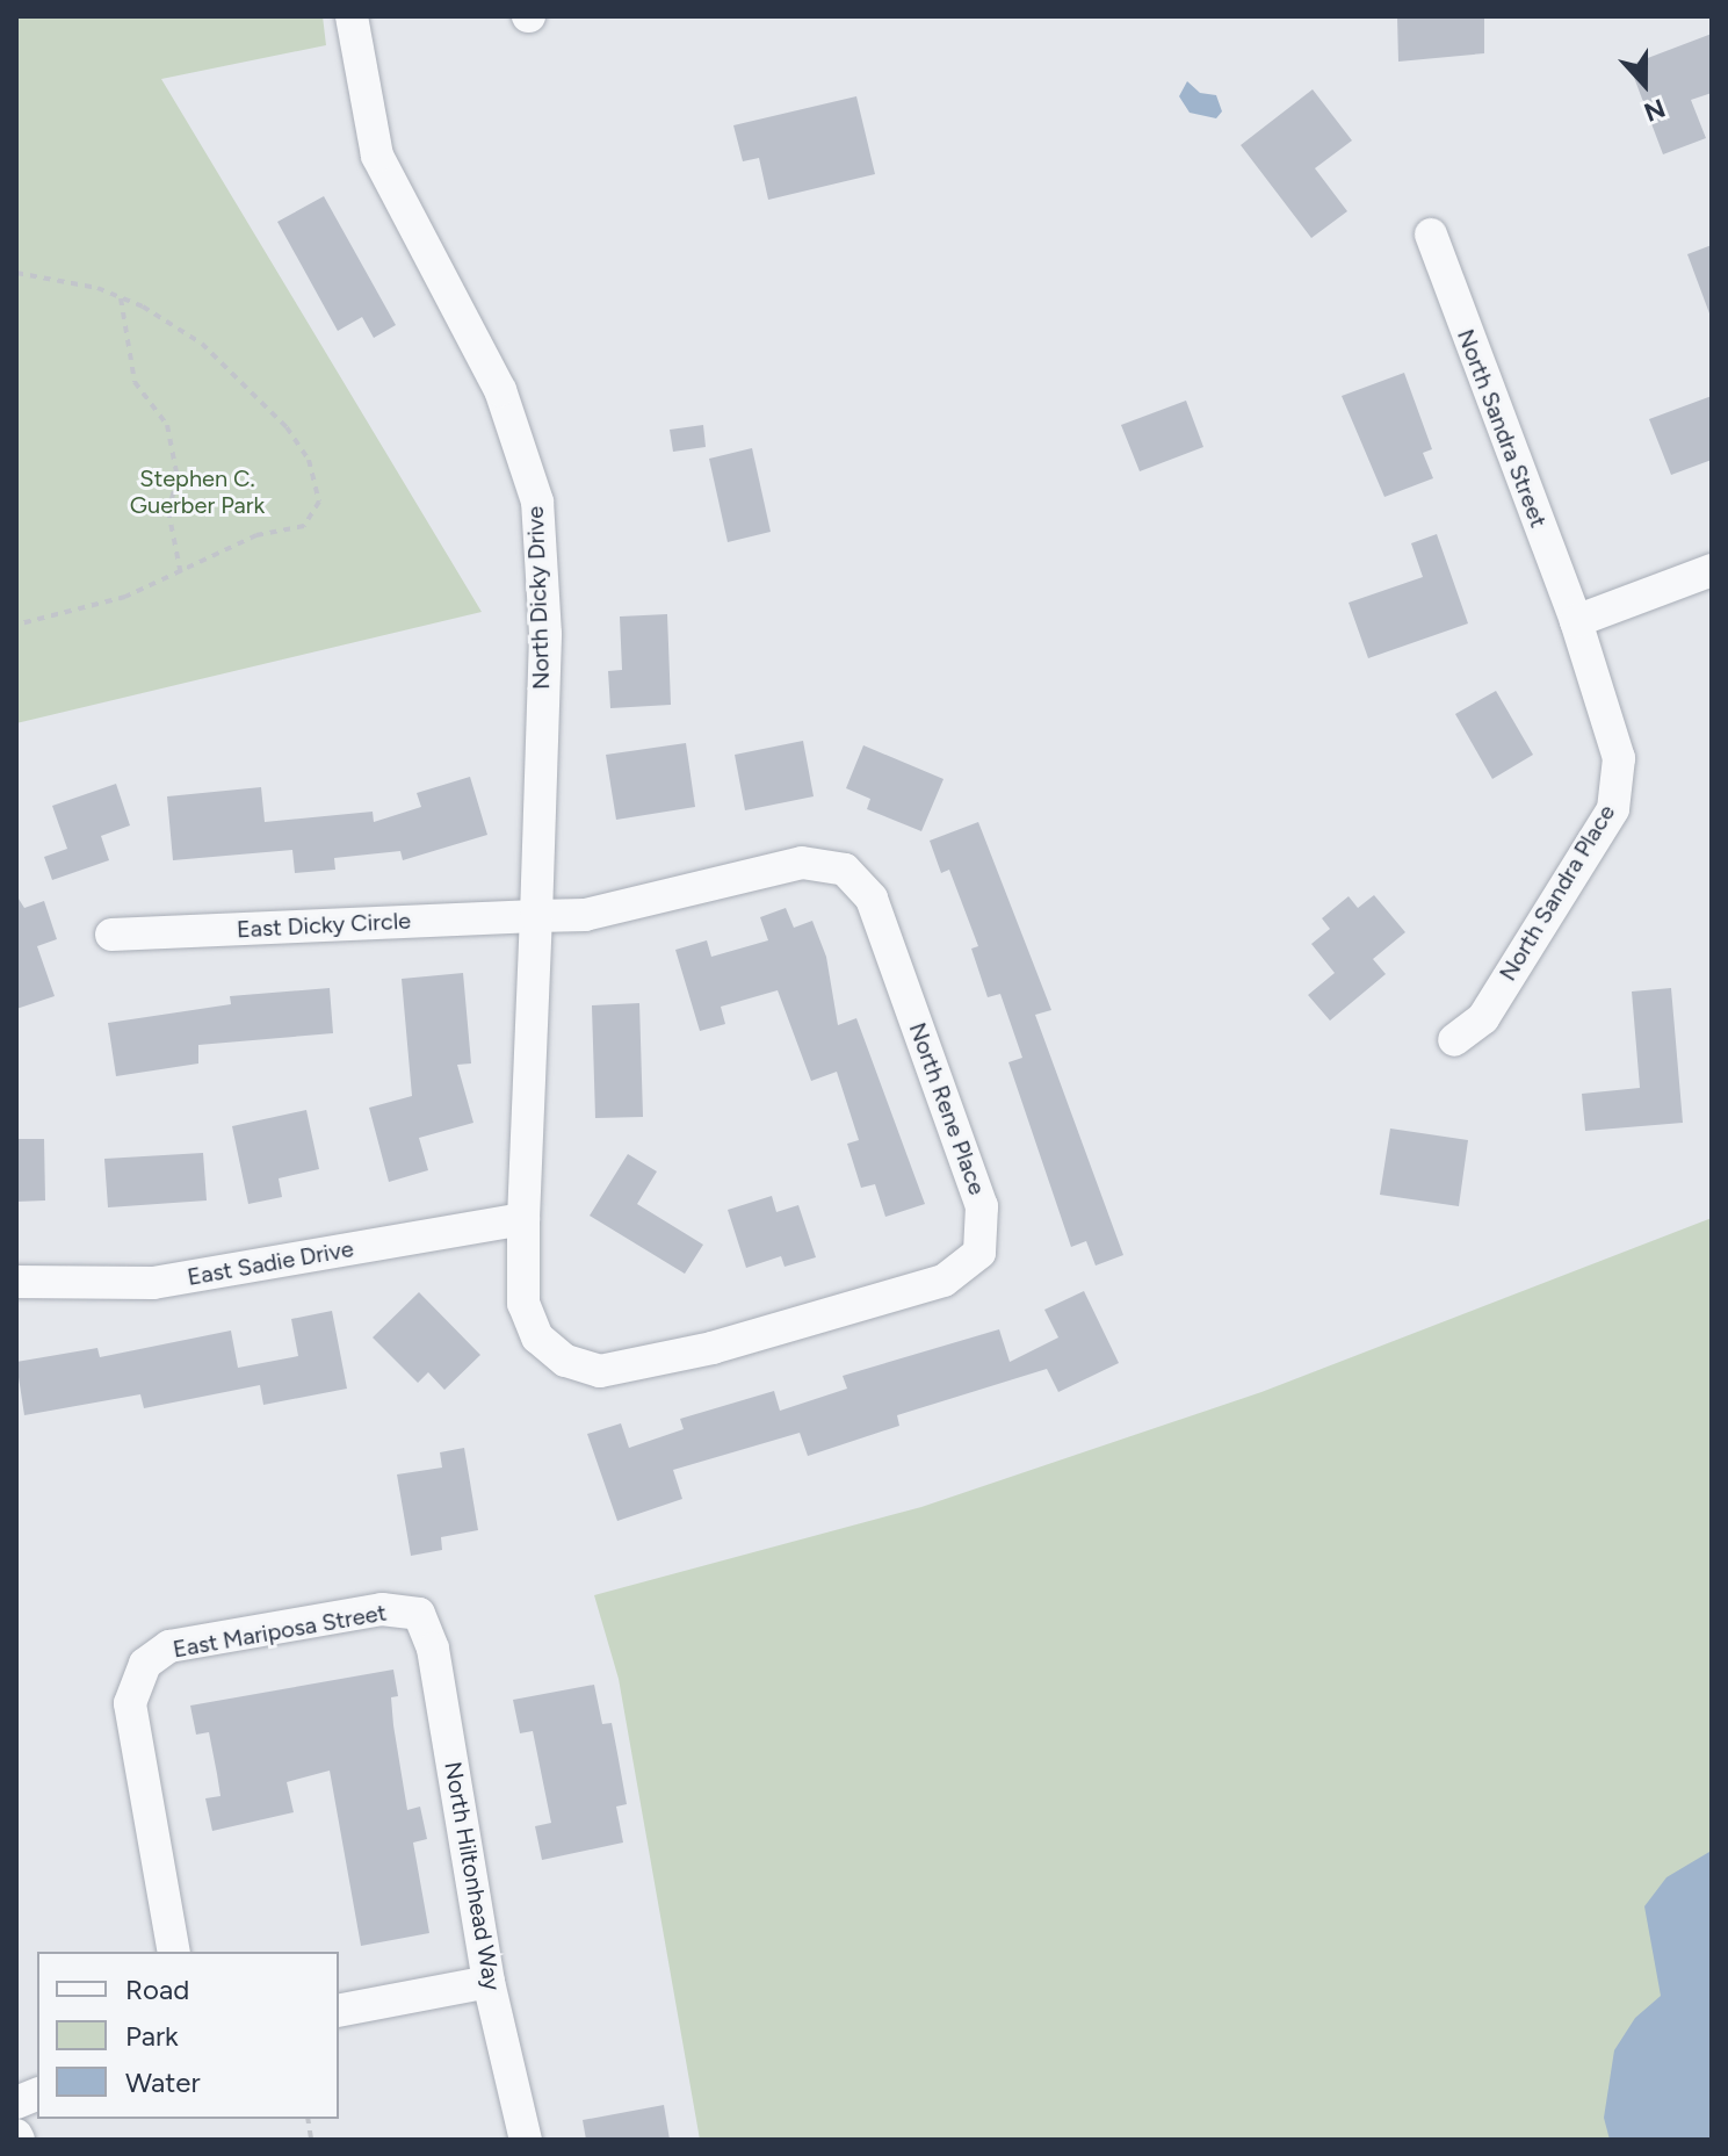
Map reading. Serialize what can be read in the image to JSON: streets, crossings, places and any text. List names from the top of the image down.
{
  "streets": {
    "street": [
      "North Sandra Street",
      "North Dicky Drive",
      "North Sandra Place",
      "East Dicky Circle",
      "North Rene Place",
      "East Sadie Drive",
      "East Mariposa Street",
      "North Hiltonhead Way"
    ]
  },
  "crossings": [
    ["North Sandra Street", "North Sandra Place"],
    ["North Dicky Drive", "East Dicky Circle"],
    ["North Dicky Drive", "North Rene Place"],
    ["North Dicky Drive", "East Sadie Drive"],
    ["East Dicky Circle", "North Rene Place"],
    ["North Rene Place", "East Sadie Drive"],
    ["East Mariposa Street", "North Hiltonhead Way"]
  ],
  "parks": ["Stephen C. Guerber Park"],
  "legend": ["Road", "Park", "Water"],
  "north": "bottom"
}
